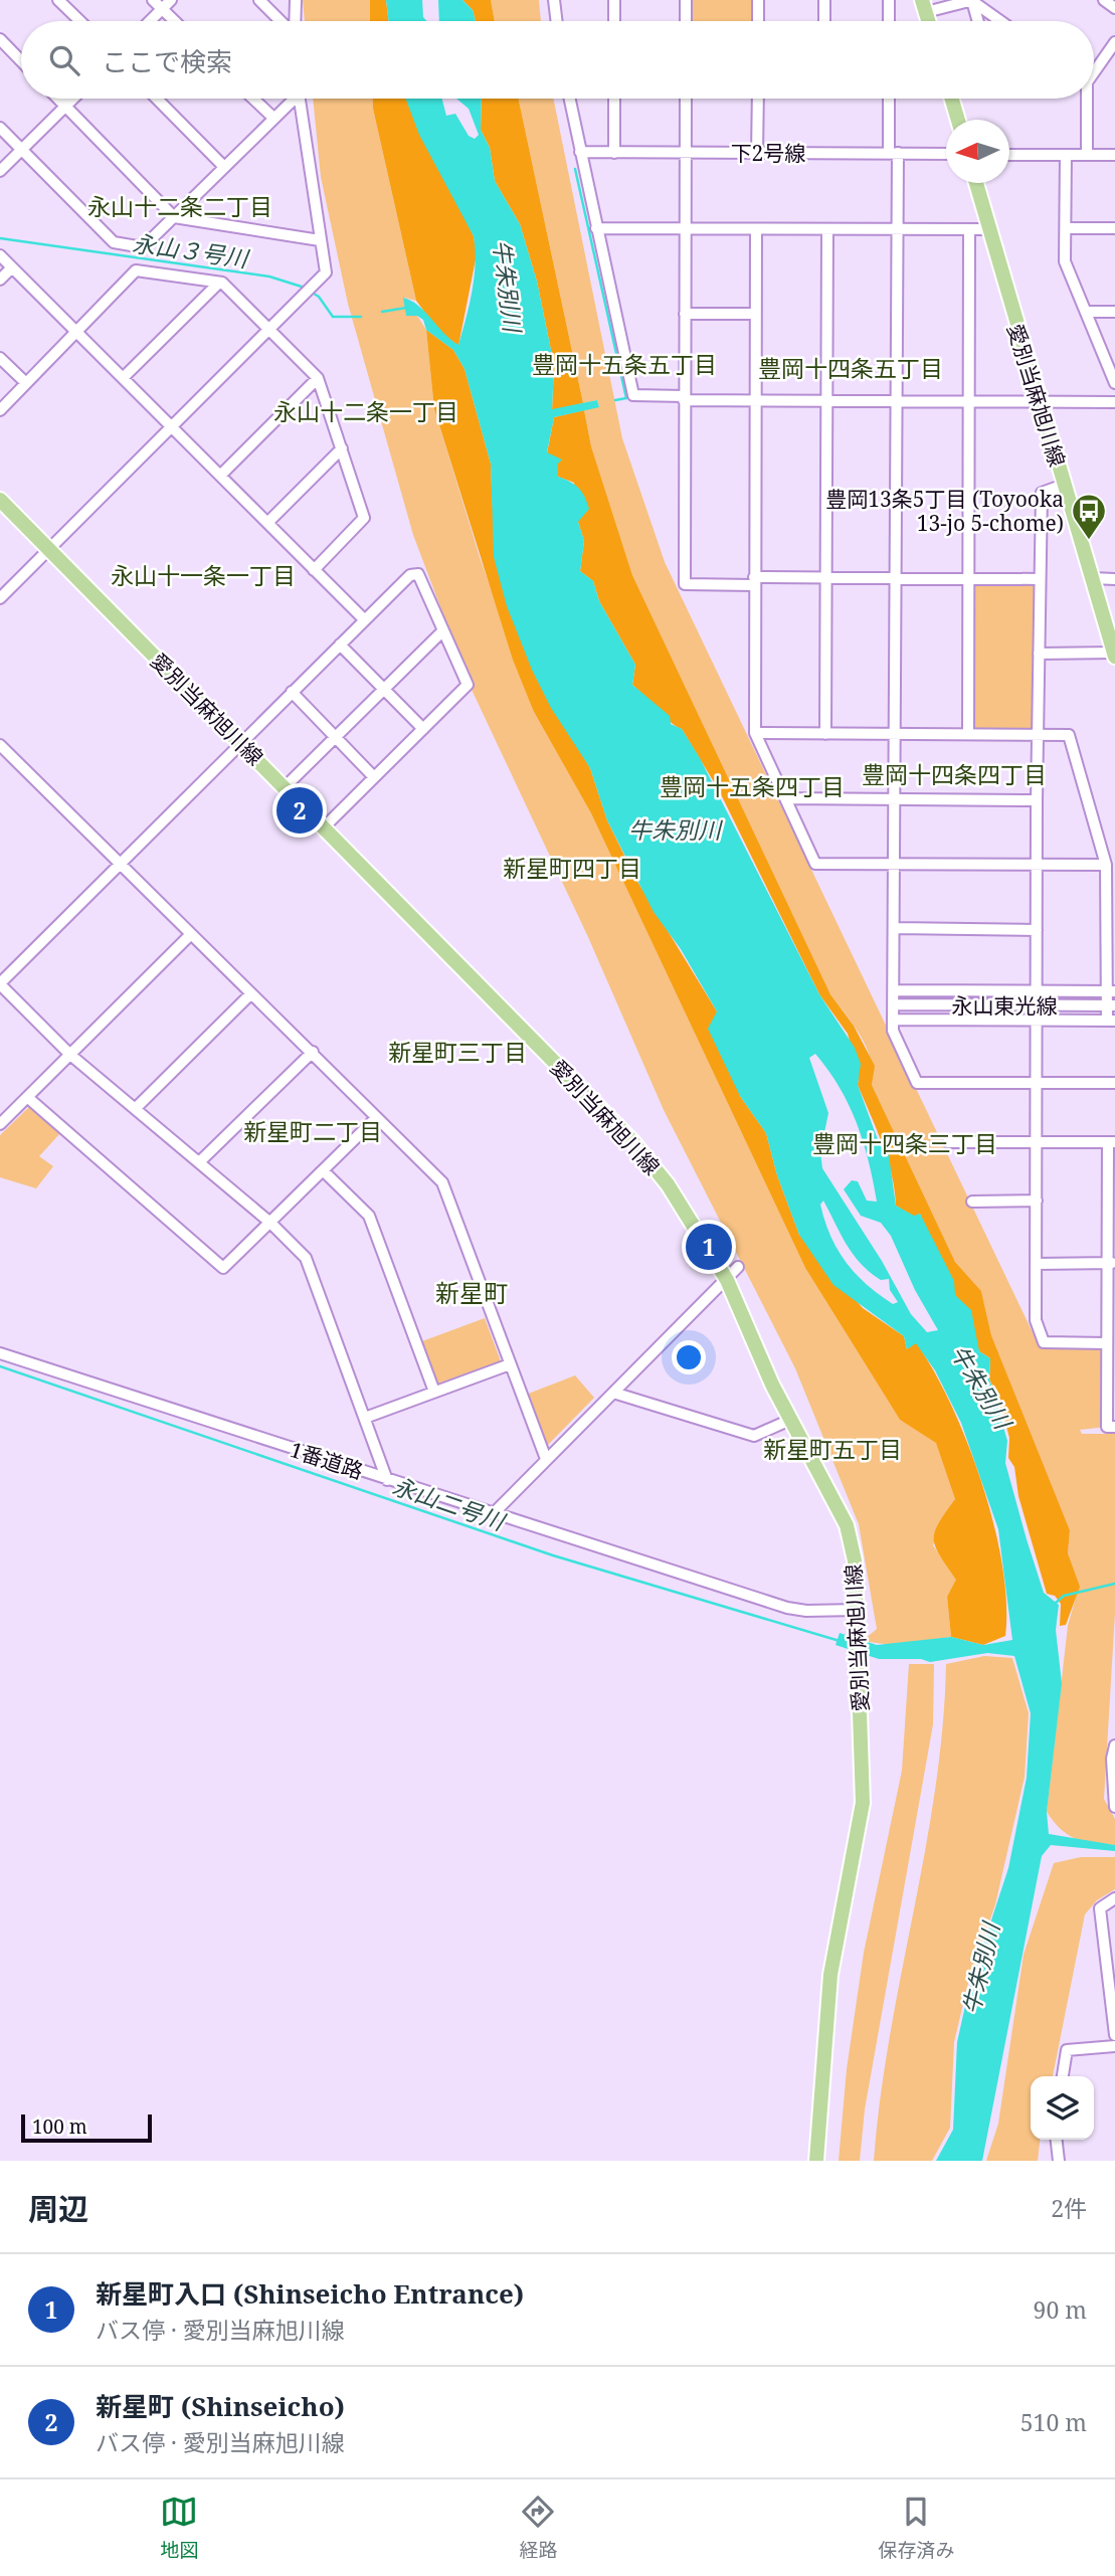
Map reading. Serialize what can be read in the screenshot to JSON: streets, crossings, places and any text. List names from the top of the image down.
{
  "streets": {
    "main road": ["愛別当麻旭川線"],
    "street": ["下2号線", "永山東光線", "1番道路"]
  },
  "crossings": [
    ["愛別当麻旭川線", "1番道路"]
  ],
  "districts": [
    "永山十二条二丁目",
    "豊岡十五条五丁目",
    "豊岡十四条五丁目",
    "永山十二条一丁目",
    "永山十一条一丁目",
    "豊岡十四条四丁目",
    "豊岡十五条四丁目",
    "新星町四丁目",
    "新星町三丁目",
    "新星町二丁目",
    "豊岡十四条三丁目",
    "新星町",
    "新星町五丁目"
  ],
  "water": ["永山３号川", "牛朱別川", "永山二号川"],
  "places": {
    "bus stop": ["豊岡13条5丁目 (Toyooka 13-jo 5-chome)"]
  },
  "scale_bar": "100 m",
  "north": "left",
  "page": {
    "search": "ここで検索",
    "pins": ["2", "1"],
    "scale": "100 m",
    "heading": ["周辺", "2件"],
    "list": [
      {
        "mark": "1",
        "name": "新星町入口 (Shinseicho Entrance)",
        "note": "バス停 · 愛別当麻旭川線",
        "value": "90 m"
      },
      {
        "mark": "2",
        "name": "新星町 (Shinseicho)",
        "note": "バス停 · 愛別当麻旭川線",
        "value": "510 m"
      }
    ],
    "nav": ["地図", "経路", "保存済み"]
  }
}
